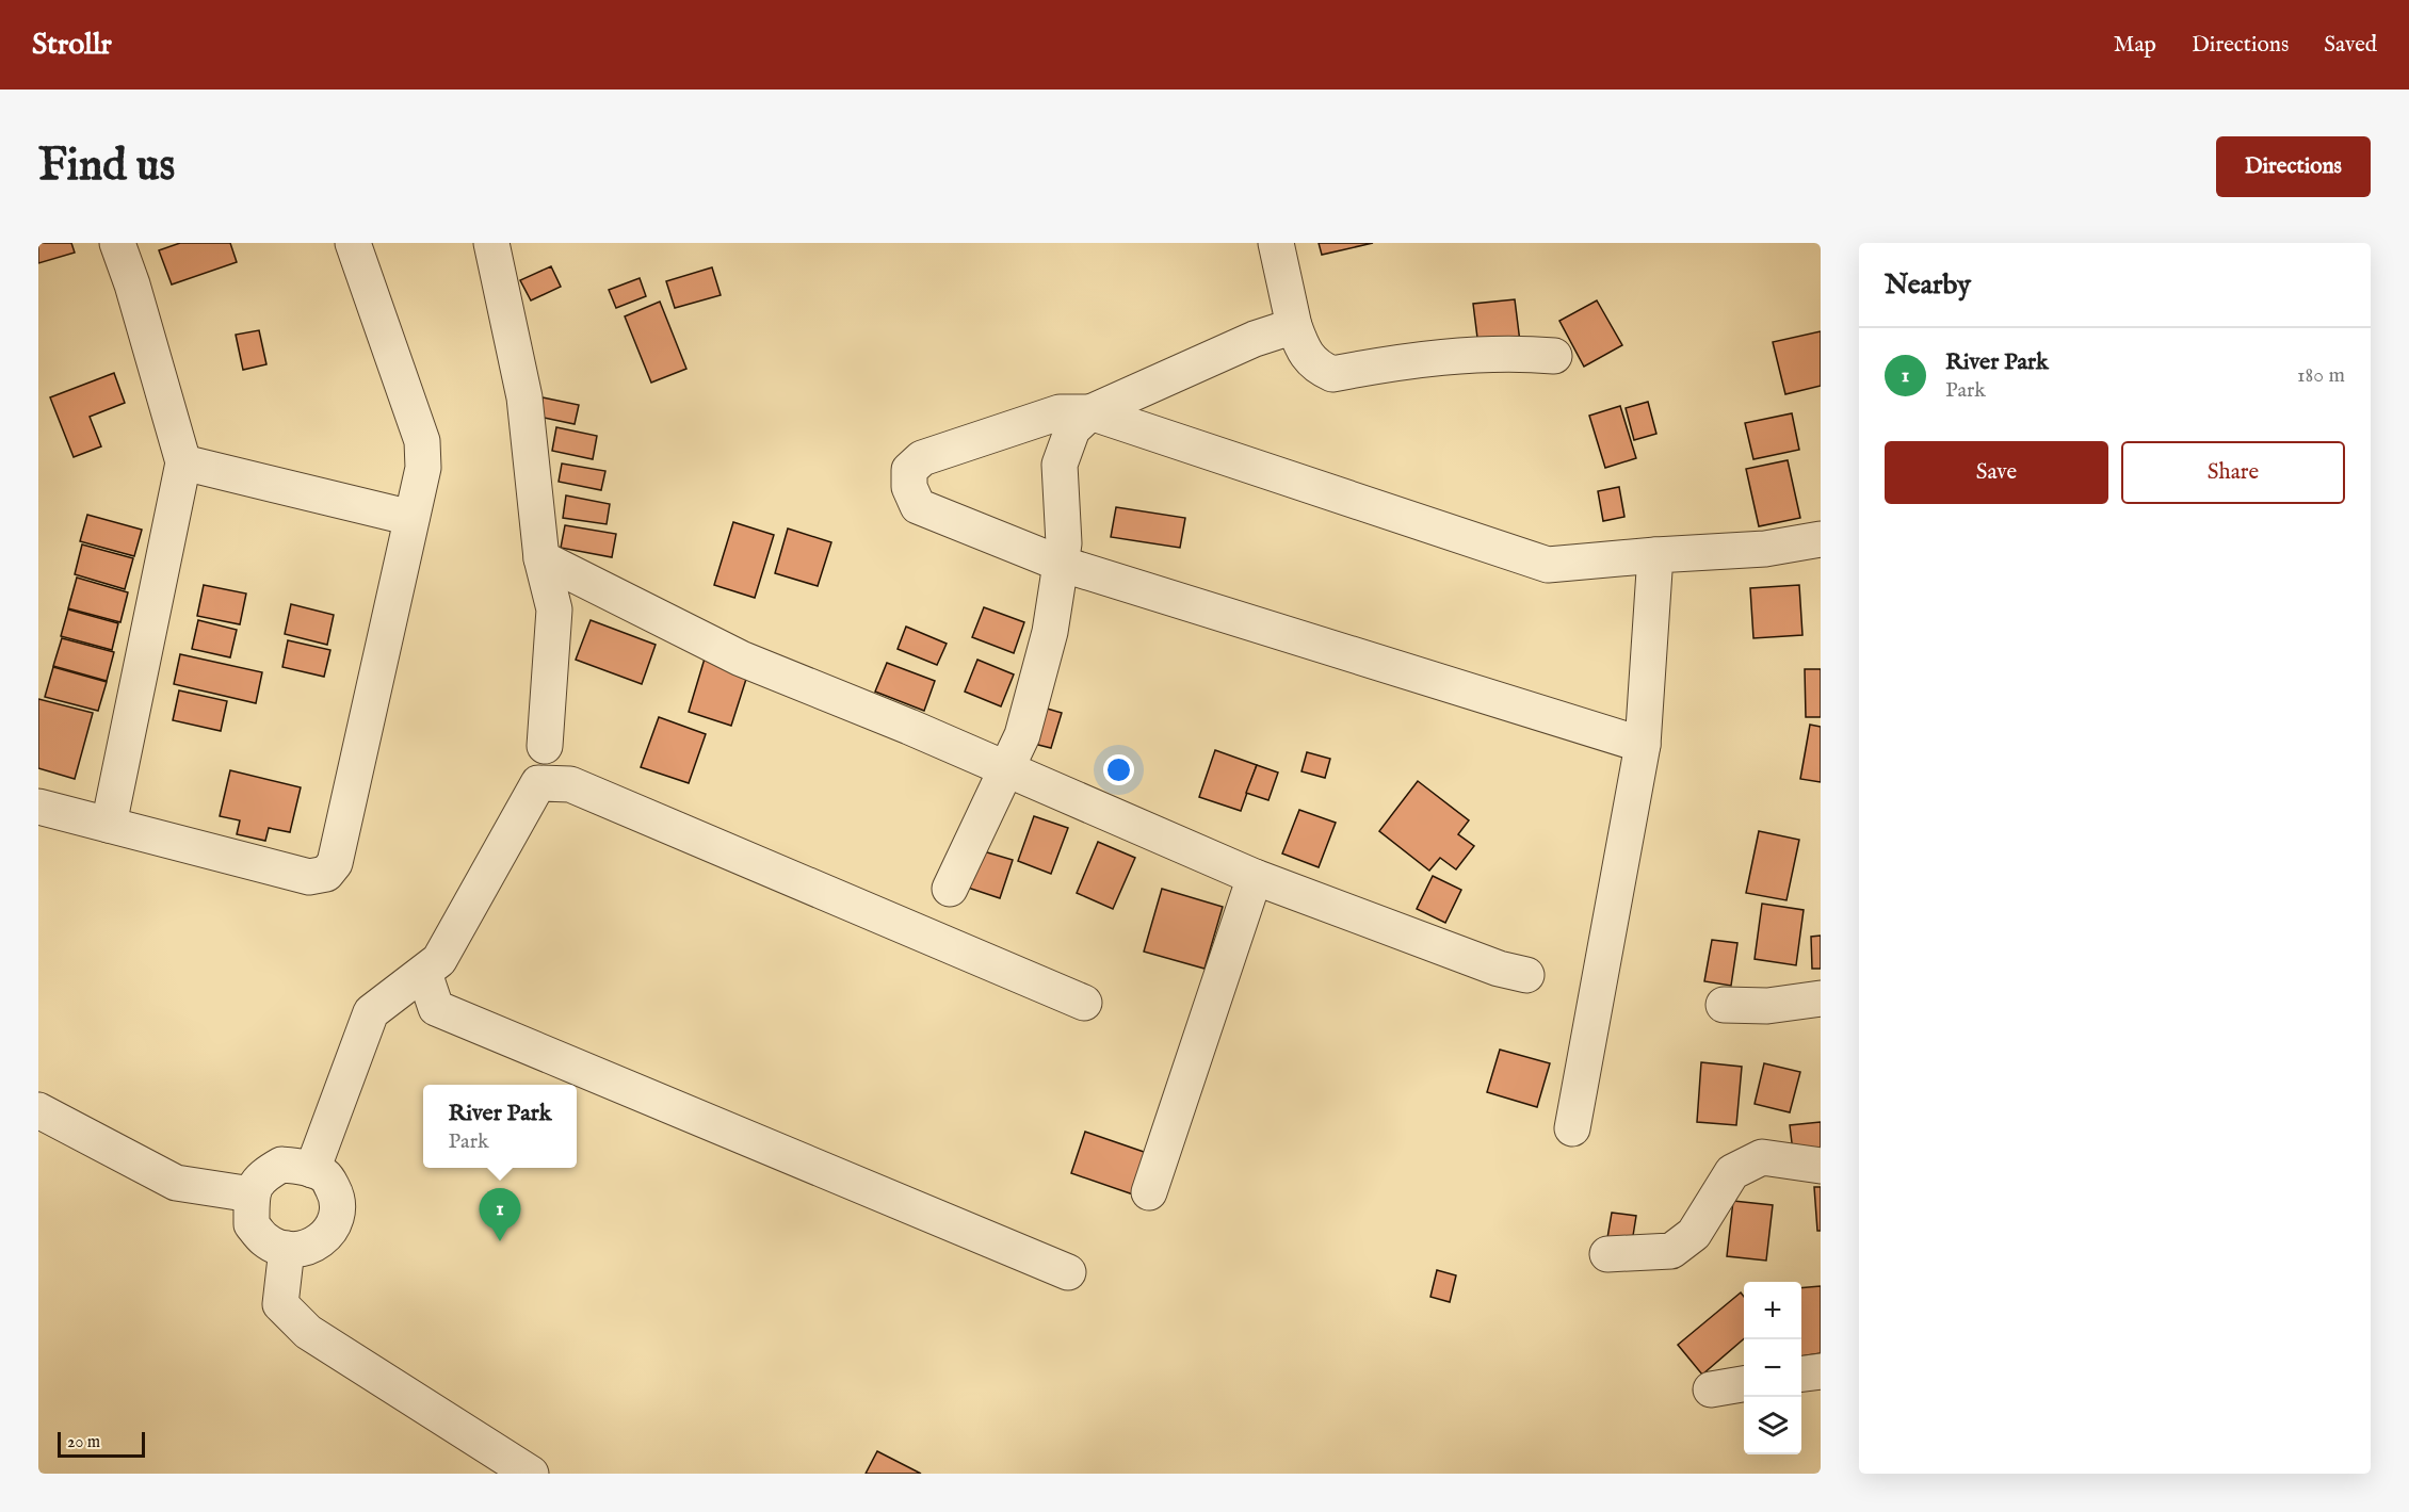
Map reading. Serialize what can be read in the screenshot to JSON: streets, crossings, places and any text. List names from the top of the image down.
{
  "scale_bar": "20 m",
  "page": {
    "header": "Strollr",
    "nav": ["Map", "Directions", "Saved"],
    "buttons": [
      "Directions",
      ["Save", "Share"]
    ],
    "title": "Find us",
    "heading": "Nearby",
    "list": [
      {
        "mark": "1",
        "name": "River Park",
        "note": "Park",
        "value": "180 m"
      }
    ],
    "popup": ["River Park", "Park"],
    "pins": "1",
    "map_buttons": ["+", "−"],
    "scale": "20 m"
  }
}
